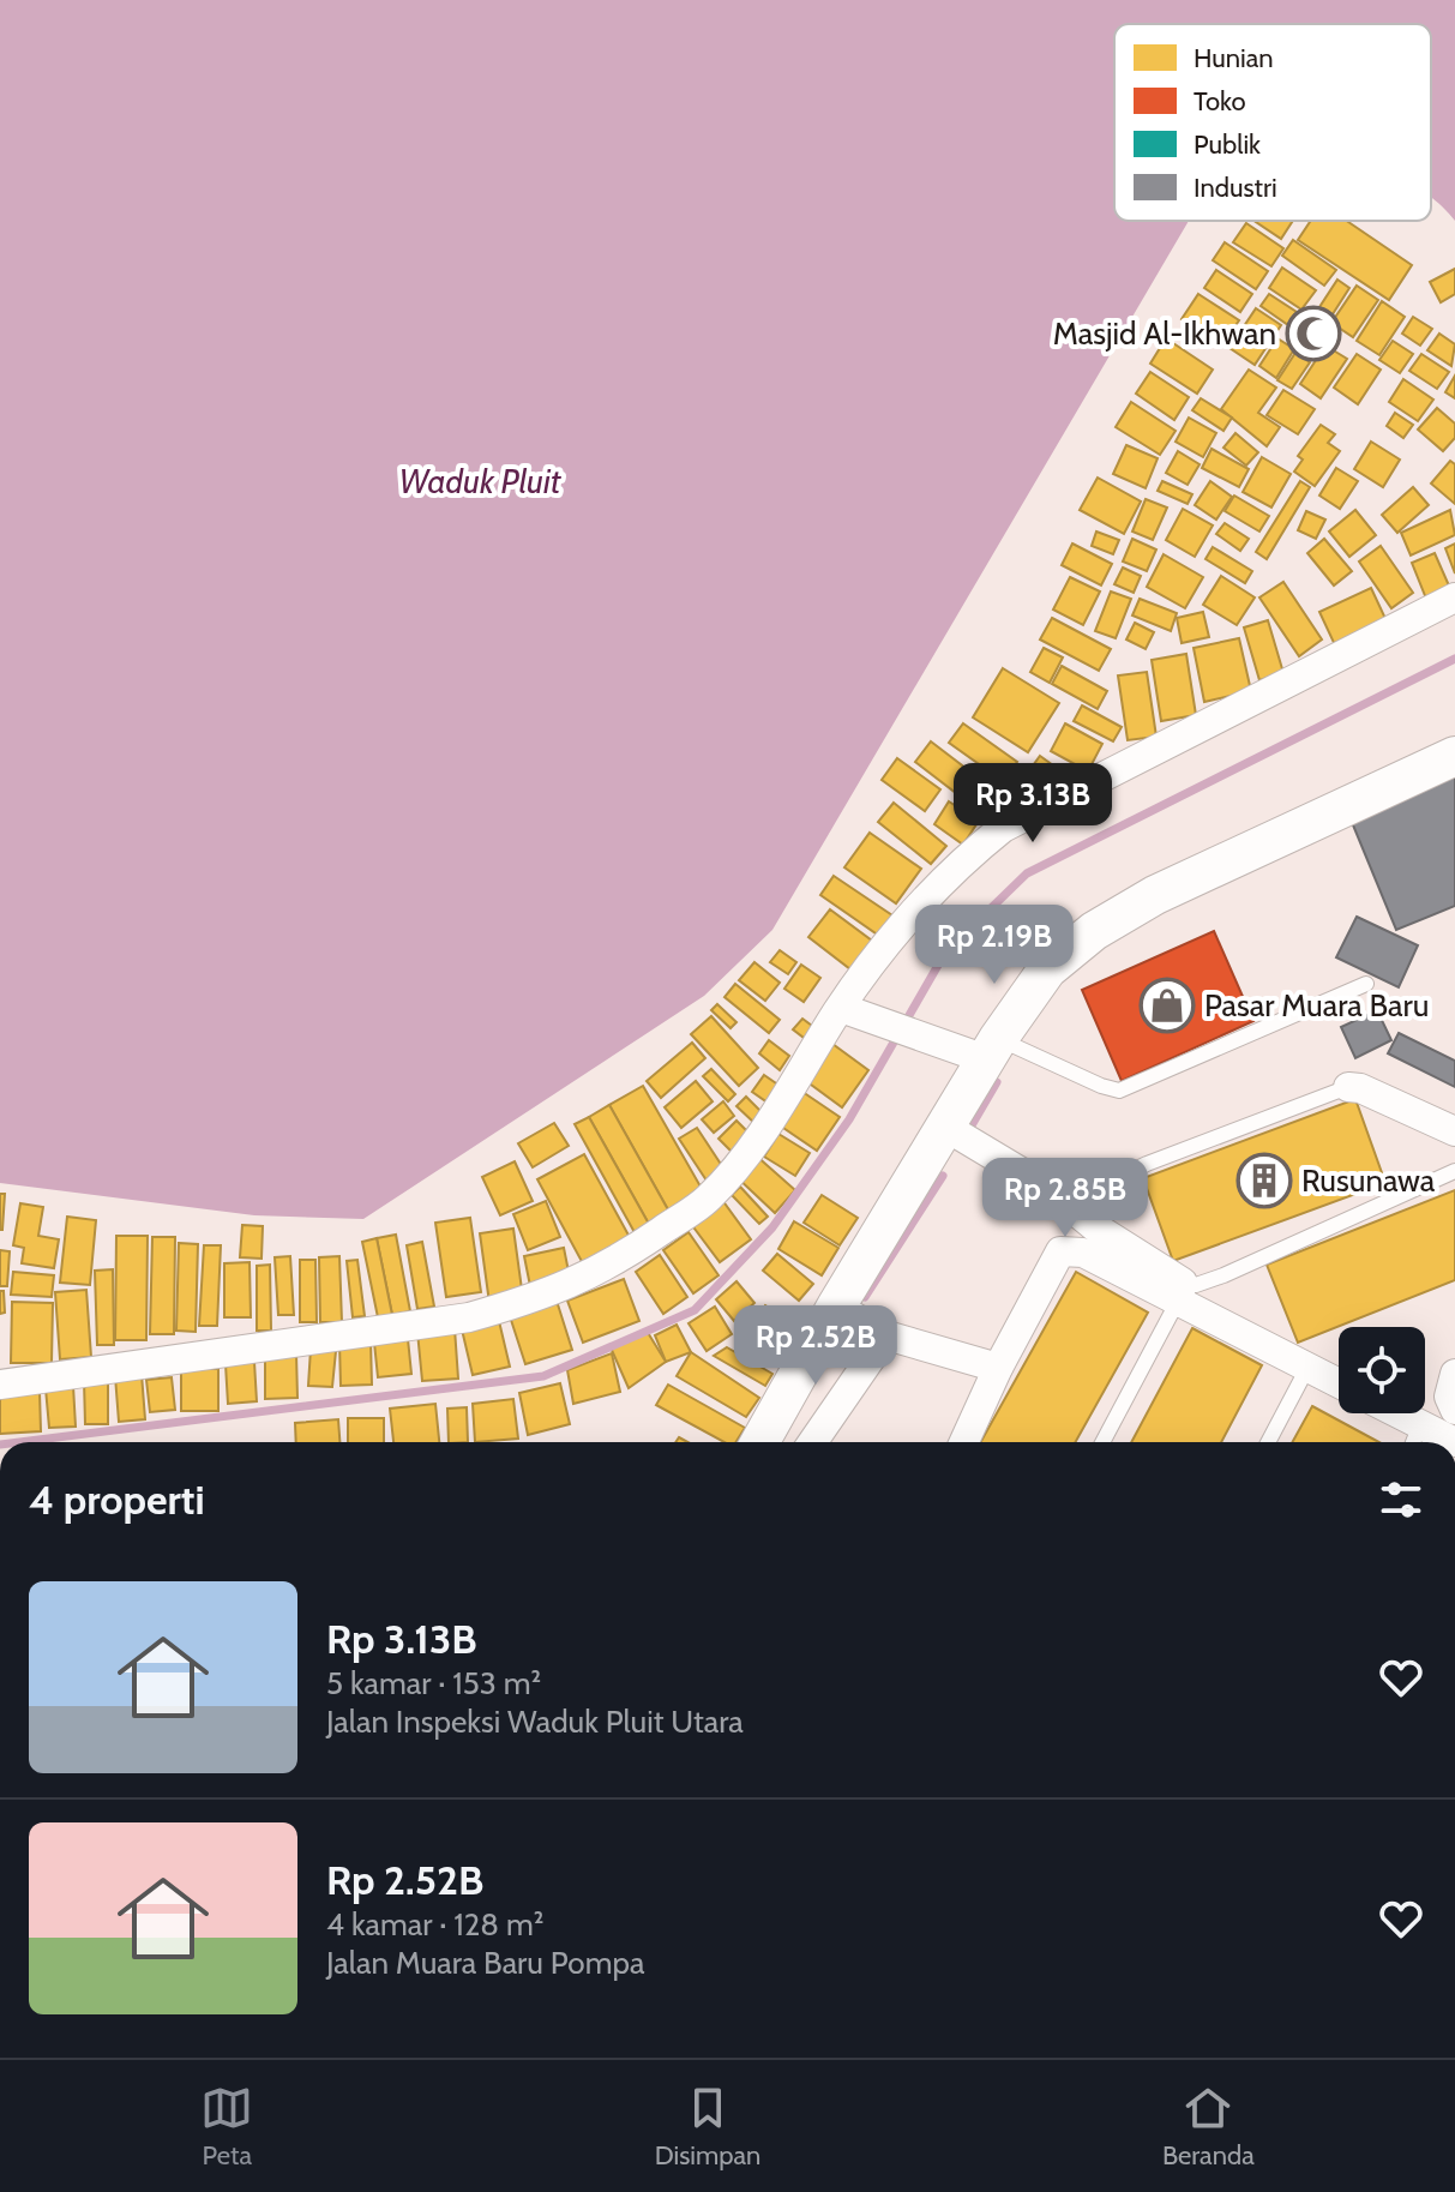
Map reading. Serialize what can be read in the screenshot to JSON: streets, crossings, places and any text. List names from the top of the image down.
{
  "water": ["Waduk Pluit"],
  "places": {
    "mosque": ["Masjid Al-Ikhwan"],
    "shop": ["Pasar Muara Baru"],
    "building": ["Rusunawa"]
  },
  "legend": [
    "Hunian",
    "Toko",
    "Publik",
    "Industri"
  ],
  "page": {
    "price": [
      "Rp 3.13B",
      "Rp 2.19B",
      "Rp 2.85B",
      "Rp 2.52B"
    ],
    "heading": "4 properti",
    "list": [
      {
        "name": "Rp 3.13B",
        "note": "5 kamar · 153 m² · Jalan Inspeksi Waduk Pluit Utara"
      },
      {
        "name": "Rp 2.52B",
        "note": "4 kamar · 128 m² · Jalan Muara Baru Pompa"
      }
    ],
    "tabs": ["Peta", "Disimpan", "Beranda"]
  }
}
